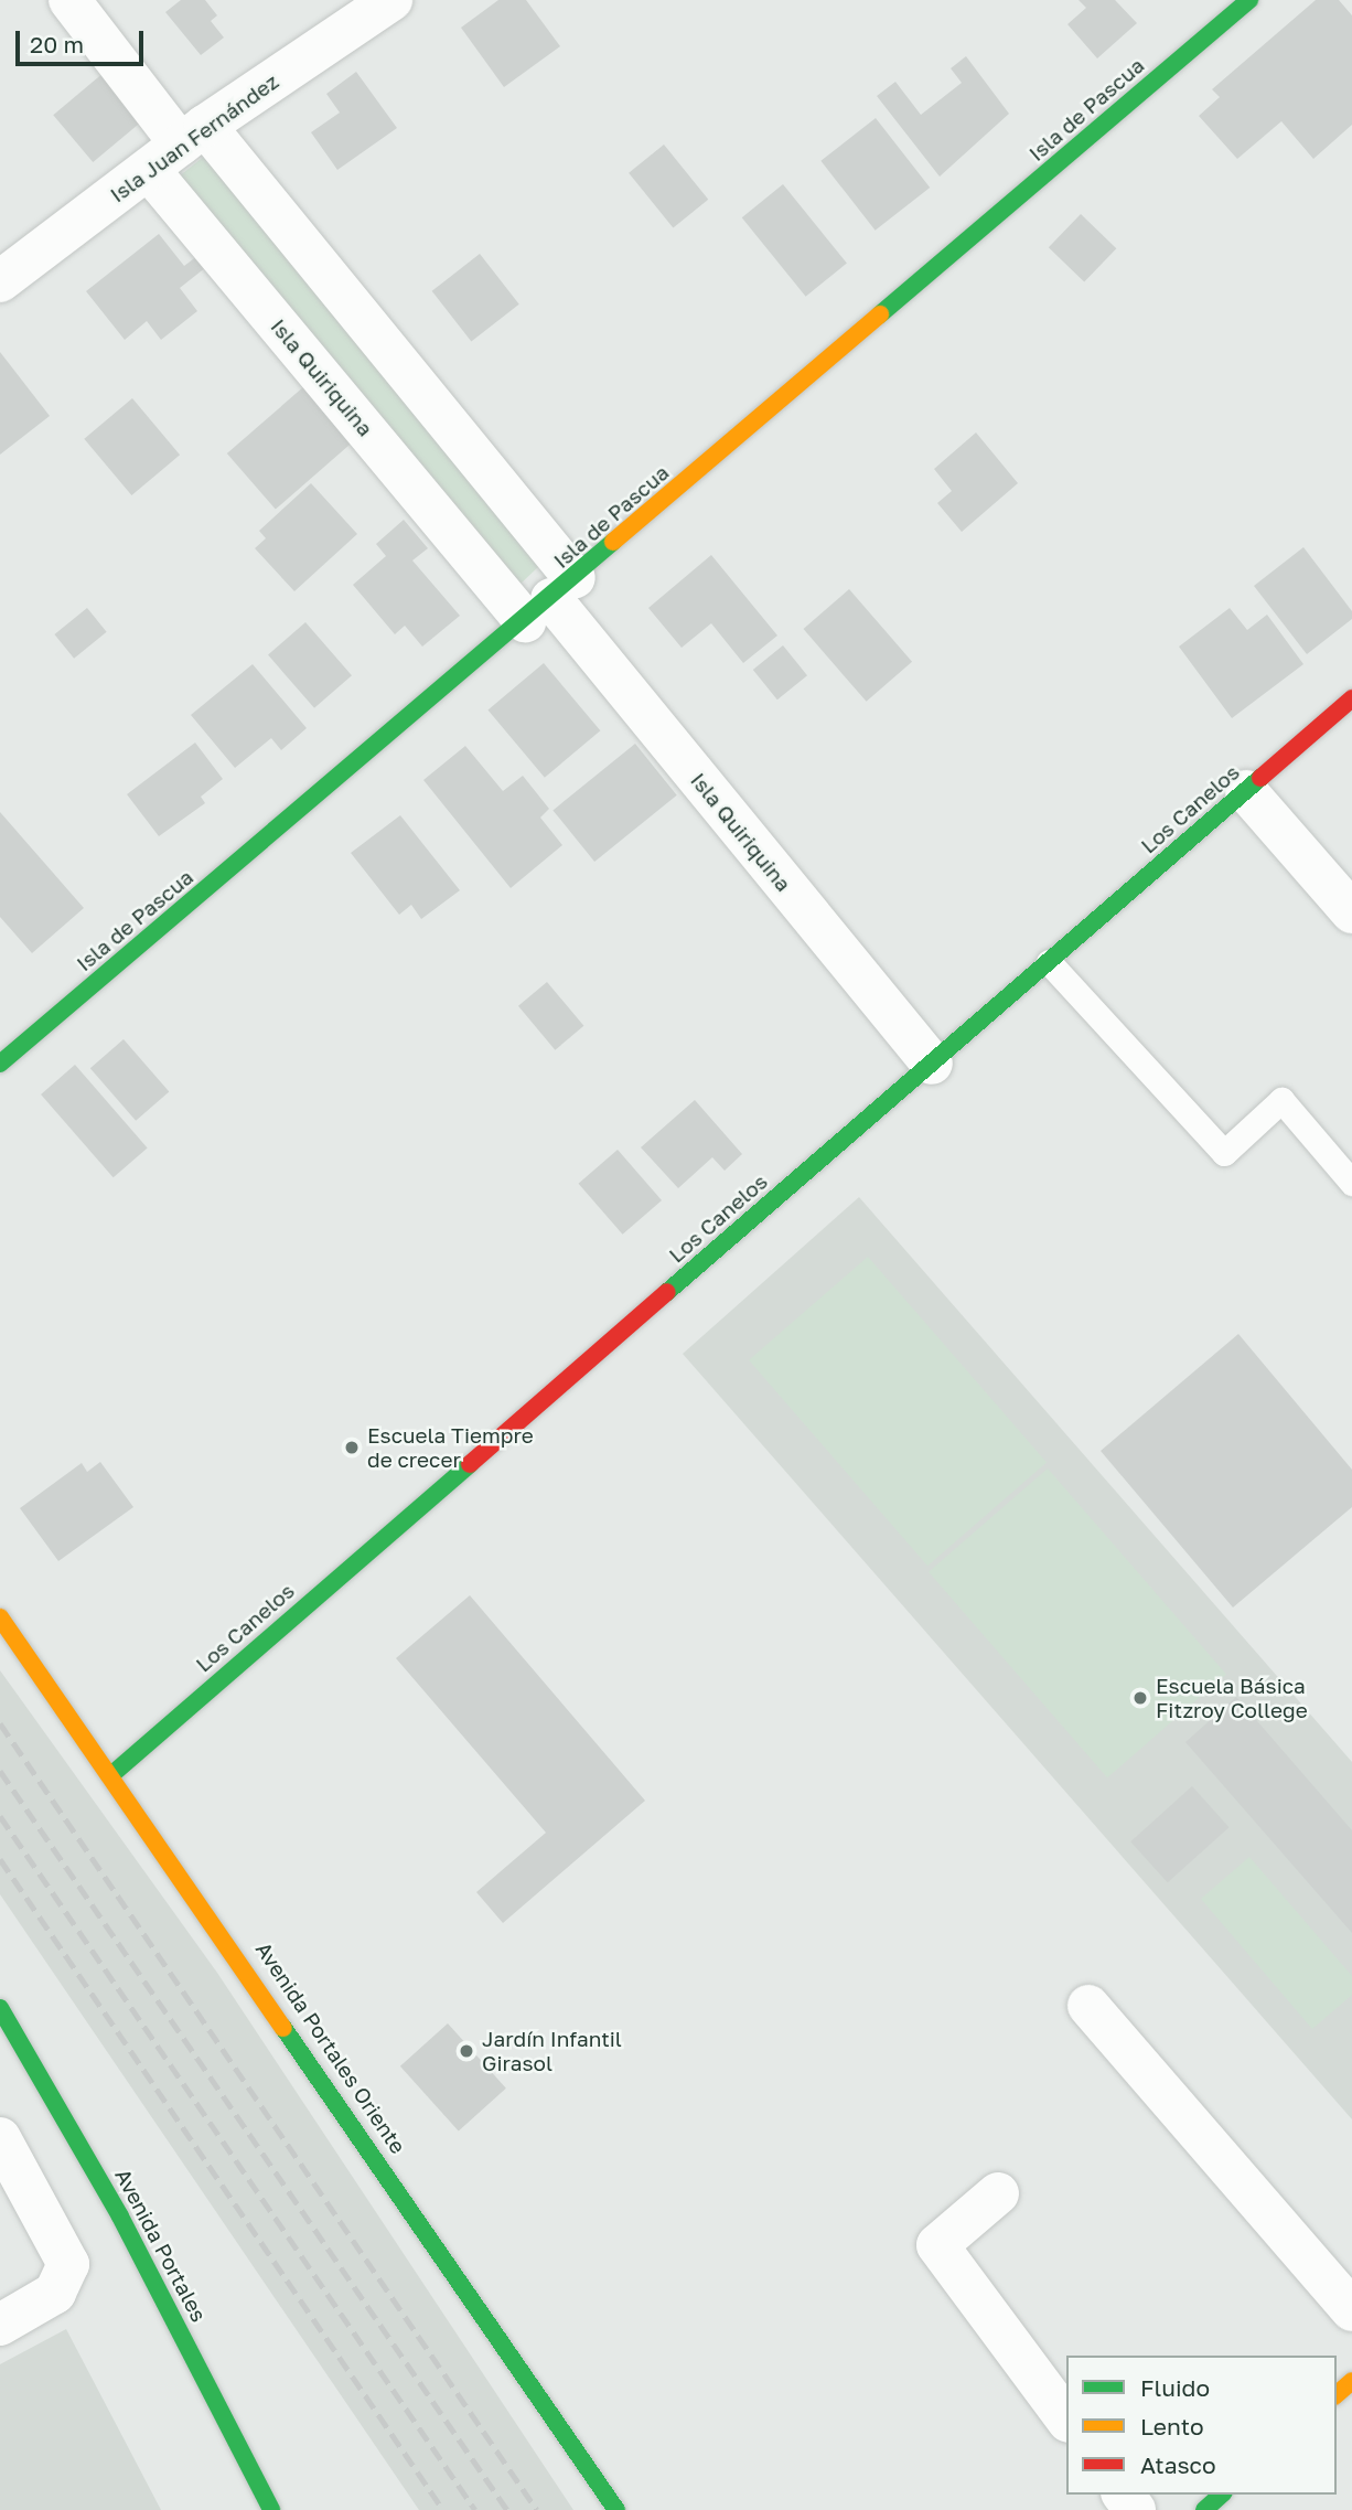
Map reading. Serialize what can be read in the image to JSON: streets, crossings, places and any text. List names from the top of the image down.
{
  "streets": {
    "street": [
      "Isla de Pascua",
      "Isla Juan Fernández",
      "Isla Quiriquina",
      "Los Canelos",
      "Avenida Portales Oriente",
      "Avenida Portales"
    ]
  },
  "crossings": [
    ["Isla de Pascua", "Isla Quiriquina"],
    ["Isla Juan Fernández", "Isla Quiriquina"],
    ["Isla Quiriquina", "Los Canelos"],
    ["Los Canelos", "Avenida Portales Oriente"]
  ],
  "places": ["Escuela Tiempre de crecer", "Escuela Básica Fitzroy College", "Jardín Infantil Girasol"],
  "legend": ["Fluido", "Lento", "Atasco"],
  "scale_bar": "20 m"
}
